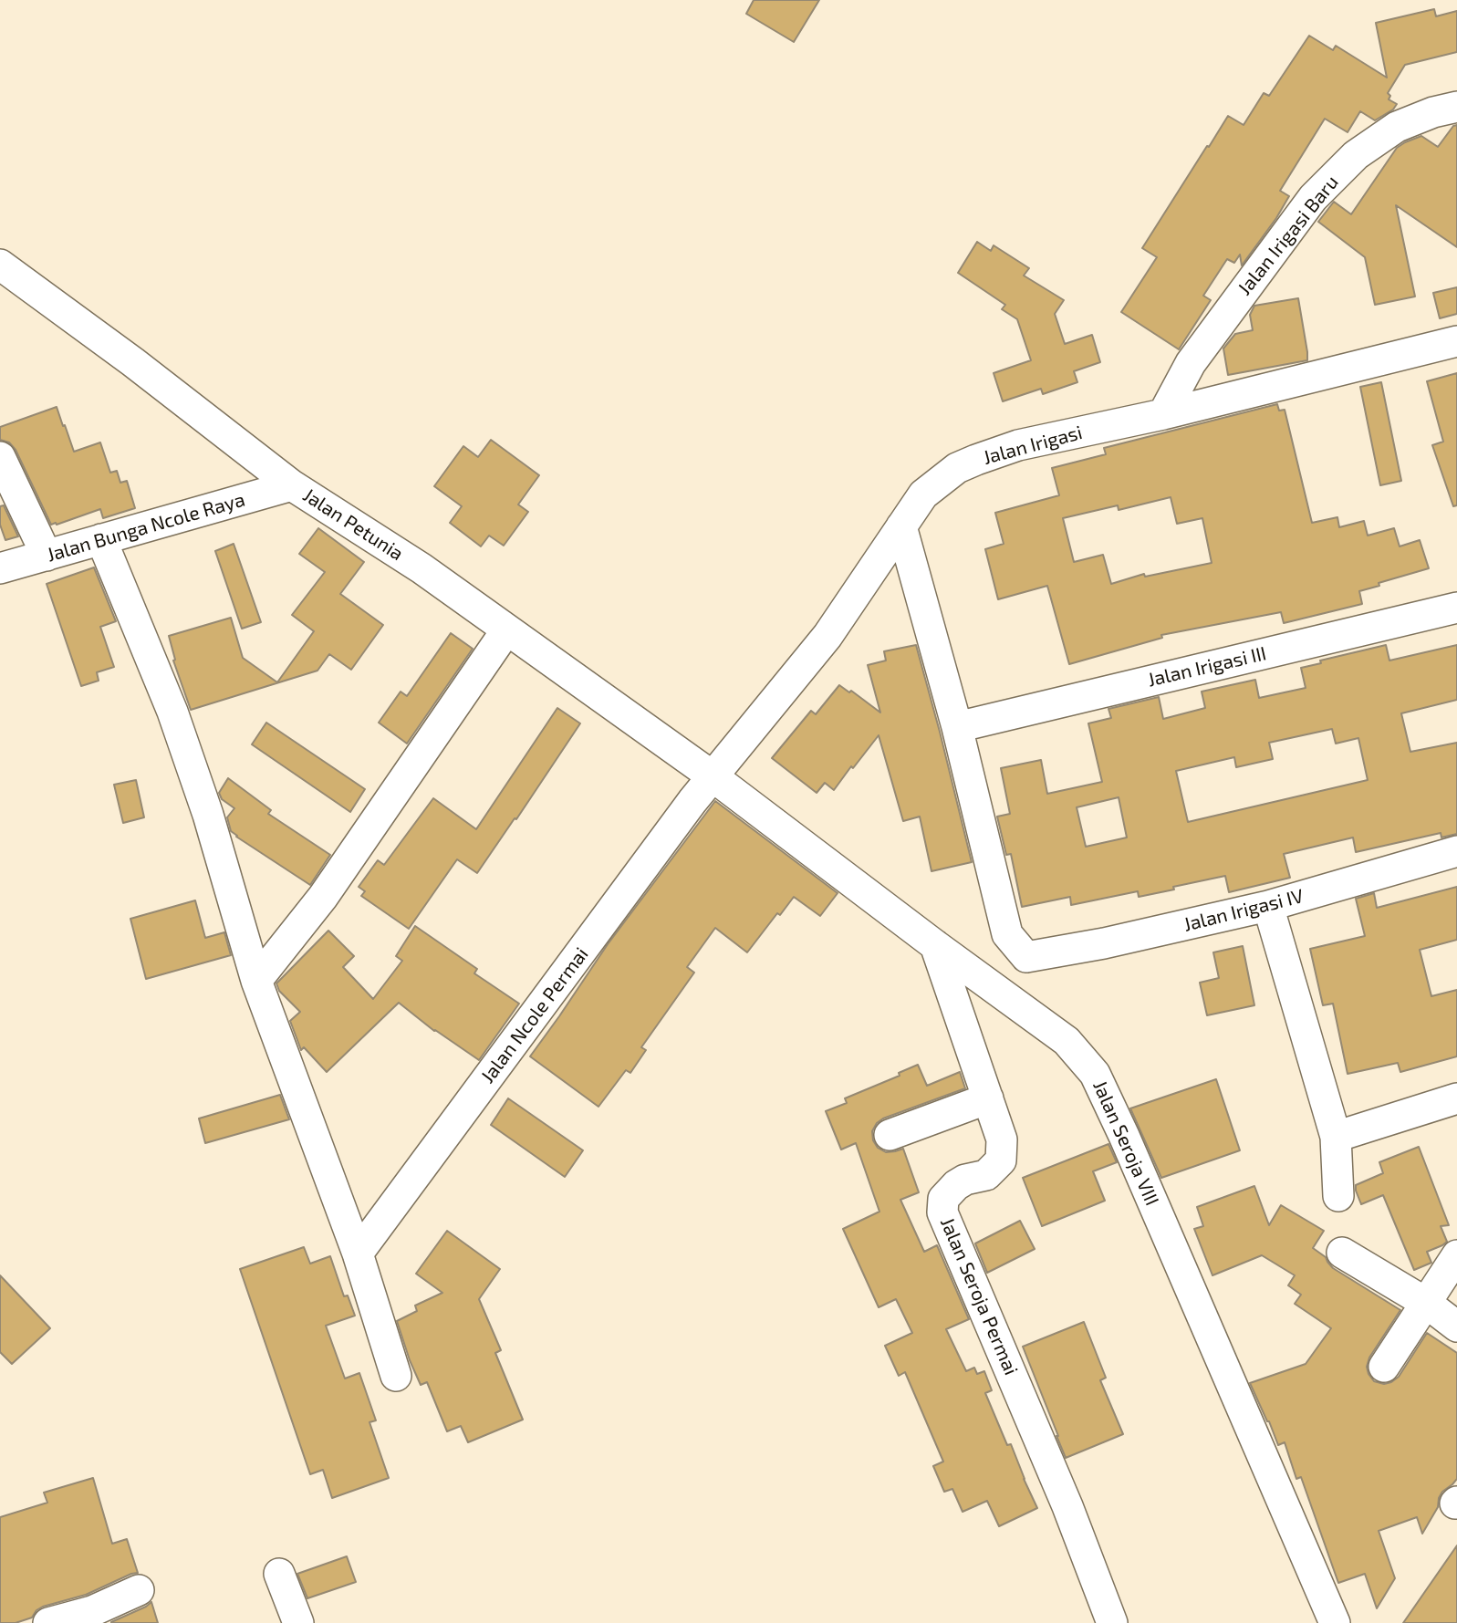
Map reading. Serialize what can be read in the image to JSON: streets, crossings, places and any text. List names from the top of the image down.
{
  "streets": {
    "street": [
      "Jalan Irigasi Baru",
      "Jalan Irigasi",
      "Jalan Petunia",
      "Jalan Bunga Ncole Raya",
      "Jalan Irigasi III",
      "Jalan Irigasi IV",
      "Jalan Ncole Permai",
      "Jalan Seroja VIII",
      "Jalan Seroja Permai"
    ]
  },
  "crossings": [
    ["Jalan Irigasi Baru", "Jalan Irigasi"],
    ["Jalan Irigasi", "Jalan Petunia"],
    ["Jalan Irigasi", "Jalan Ncole Permai"],
    ["Jalan Irigasi", "Jalan Seroja VIII"],
    ["Jalan Petunia", "Jalan Bunga Ncole Raya"],
    ["Jalan Petunia", "Jalan Ncole Permai"],
    ["Jalan Petunia", "Jalan Seroja VIII"],
    ["Jalan Ncole Permai", "Jalan Seroja VIII"],
    ["Jalan Seroja VIII", "Jalan Seroja Permai"]
  ]
}
